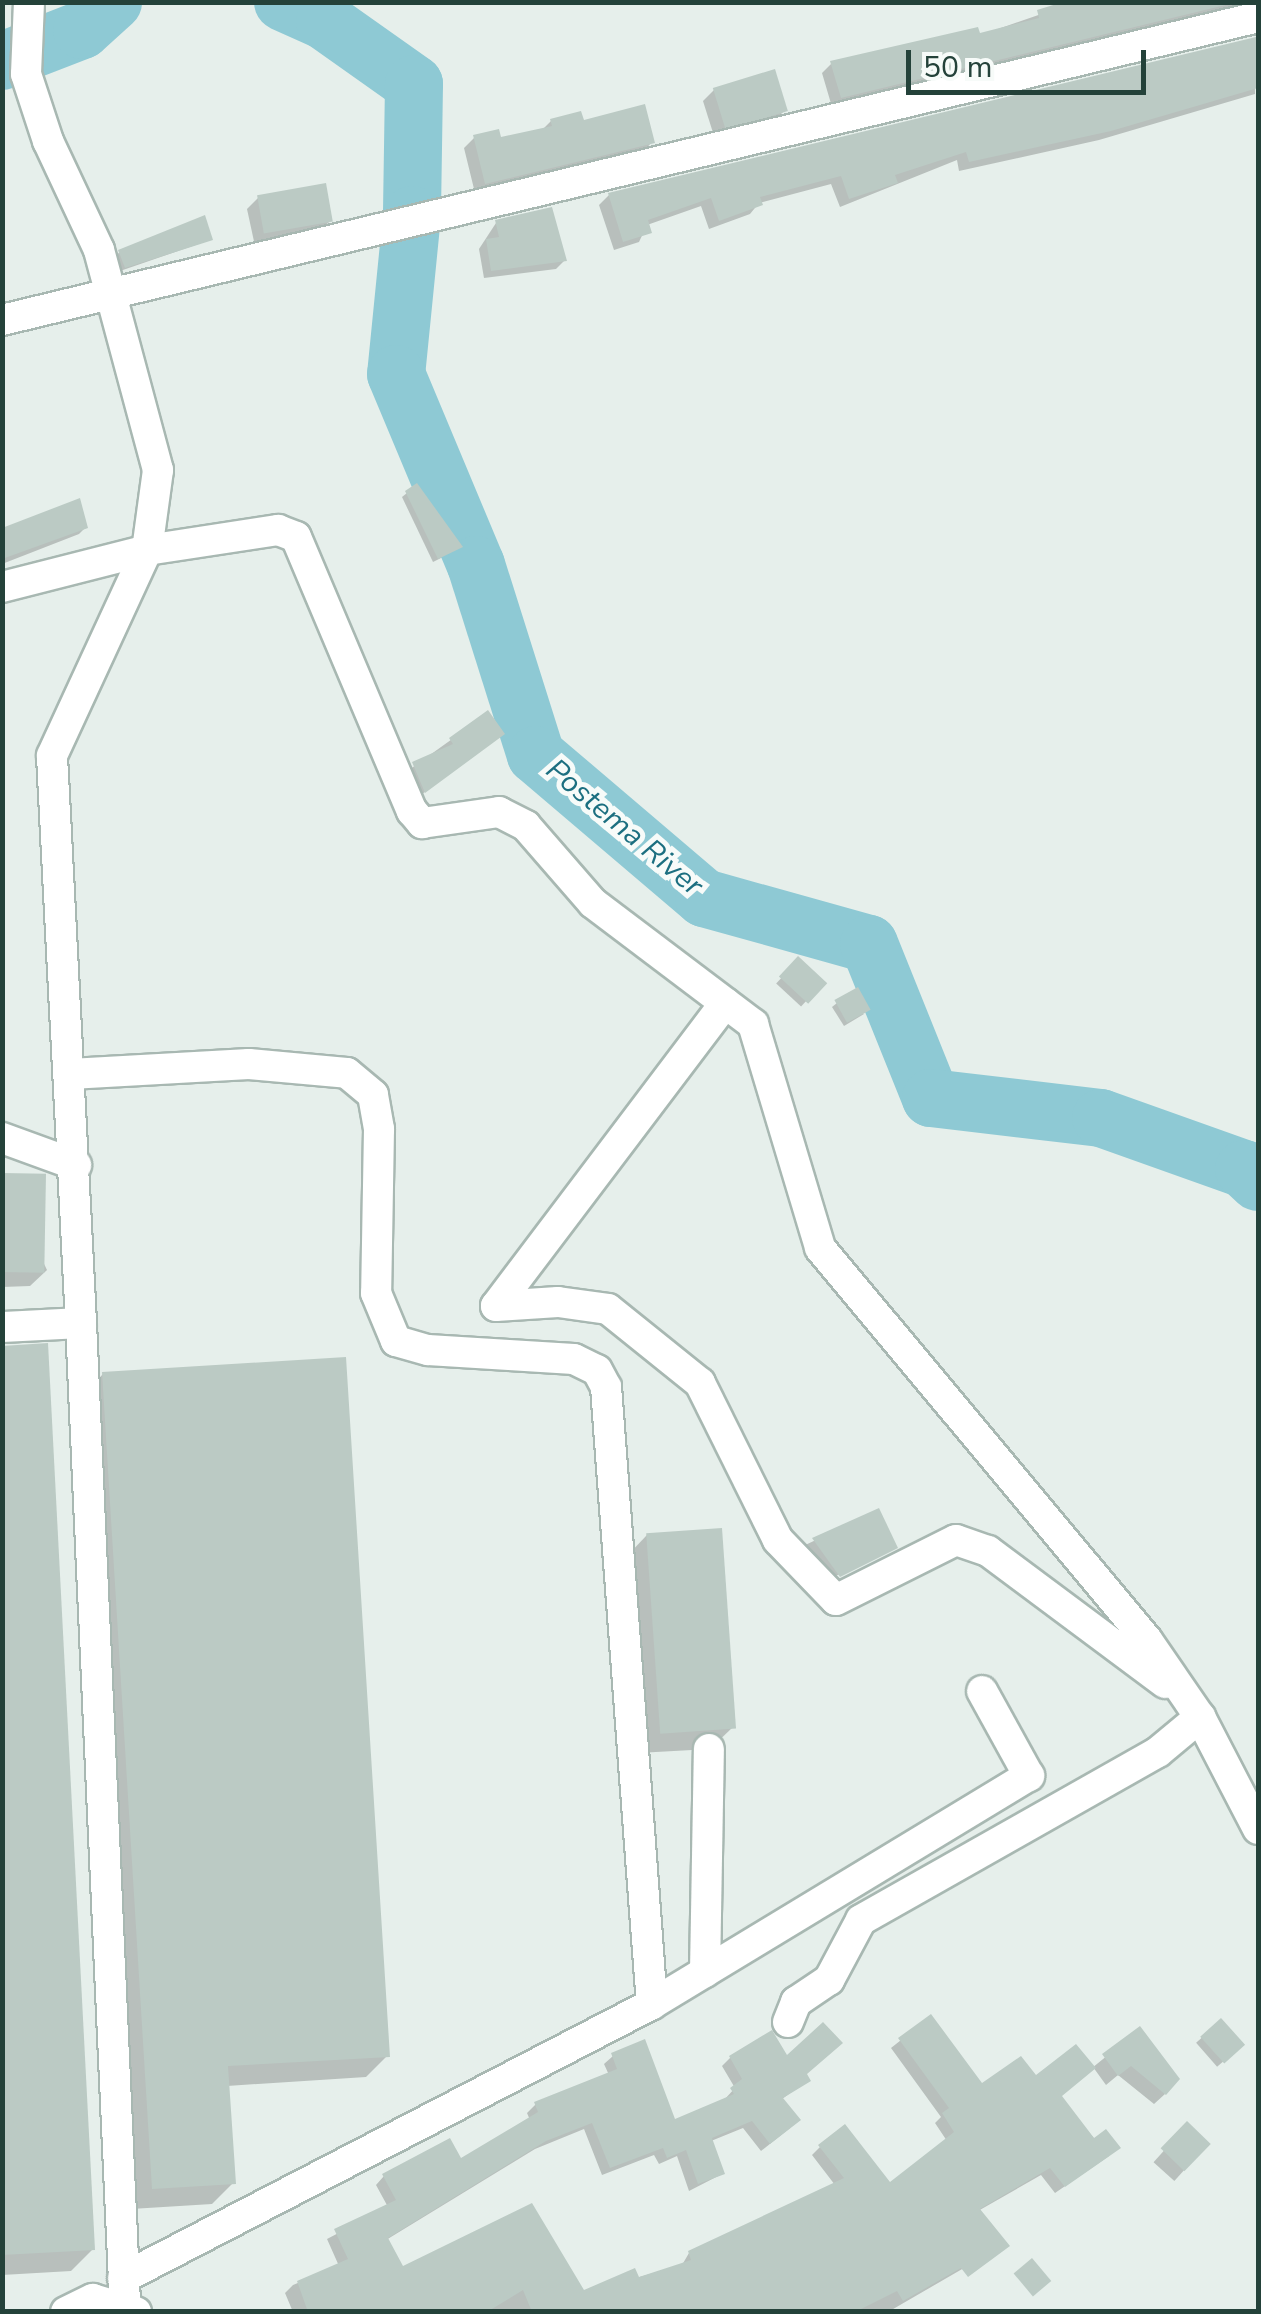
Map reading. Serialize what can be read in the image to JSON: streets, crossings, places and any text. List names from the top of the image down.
{
  "water": ["Postema River"],
  "scale_bar": "50 m"
}
